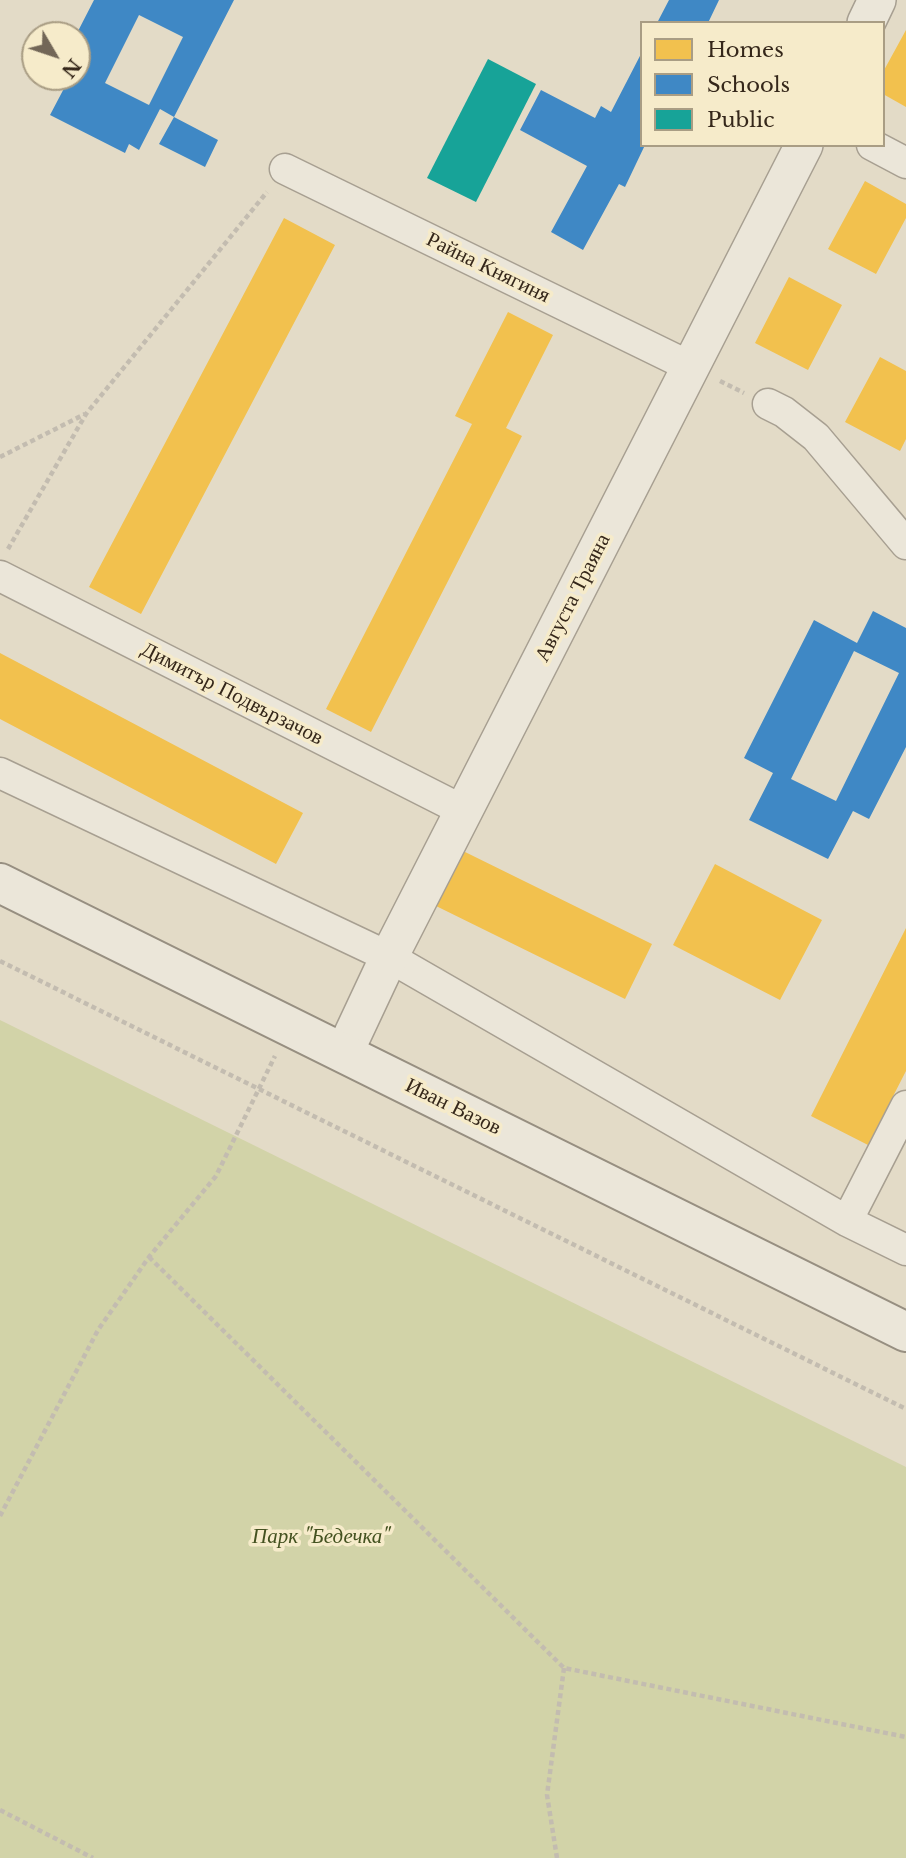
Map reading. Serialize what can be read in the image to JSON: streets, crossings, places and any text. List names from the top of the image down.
{
  "streets": {
    "main road": ["Иван Вазов"],
    "street": ["Райна Княгиня", "Августа Траяна", "Димитър Подвързачов"]
  },
  "crossings": [
    ["Райна Княгиня", "Августа Траяна"],
    ["Августа Траяна", "Димитър Подвързачов"],
    ["Августа Траяна", "Иван Вазов"]
  ],
  "parks": ["Парк \"Бедечка\""],
  "legend": ["Homes", "Schools", "Public"],
  "north": "bottom right"
}
